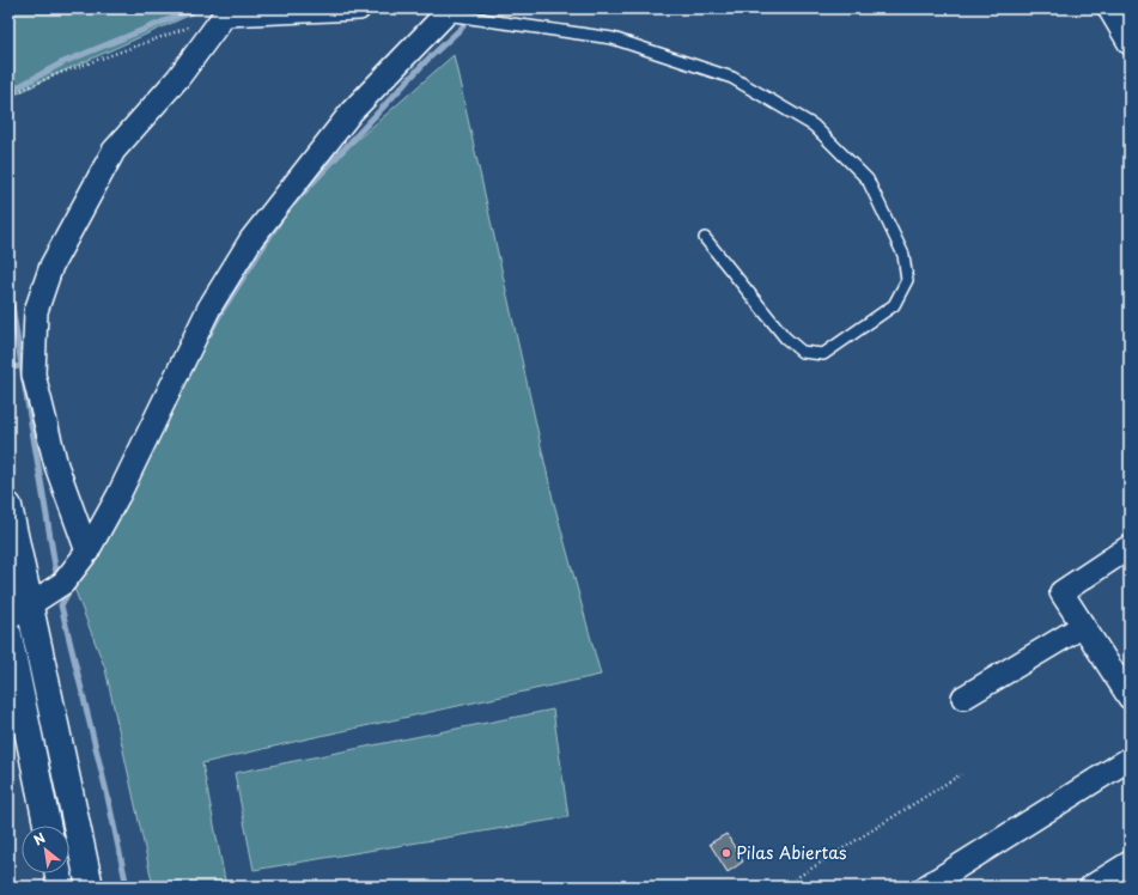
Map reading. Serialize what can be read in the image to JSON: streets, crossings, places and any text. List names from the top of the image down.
{
  "places": ["Pilas Abiertas"],
  "north": "top left"
}
